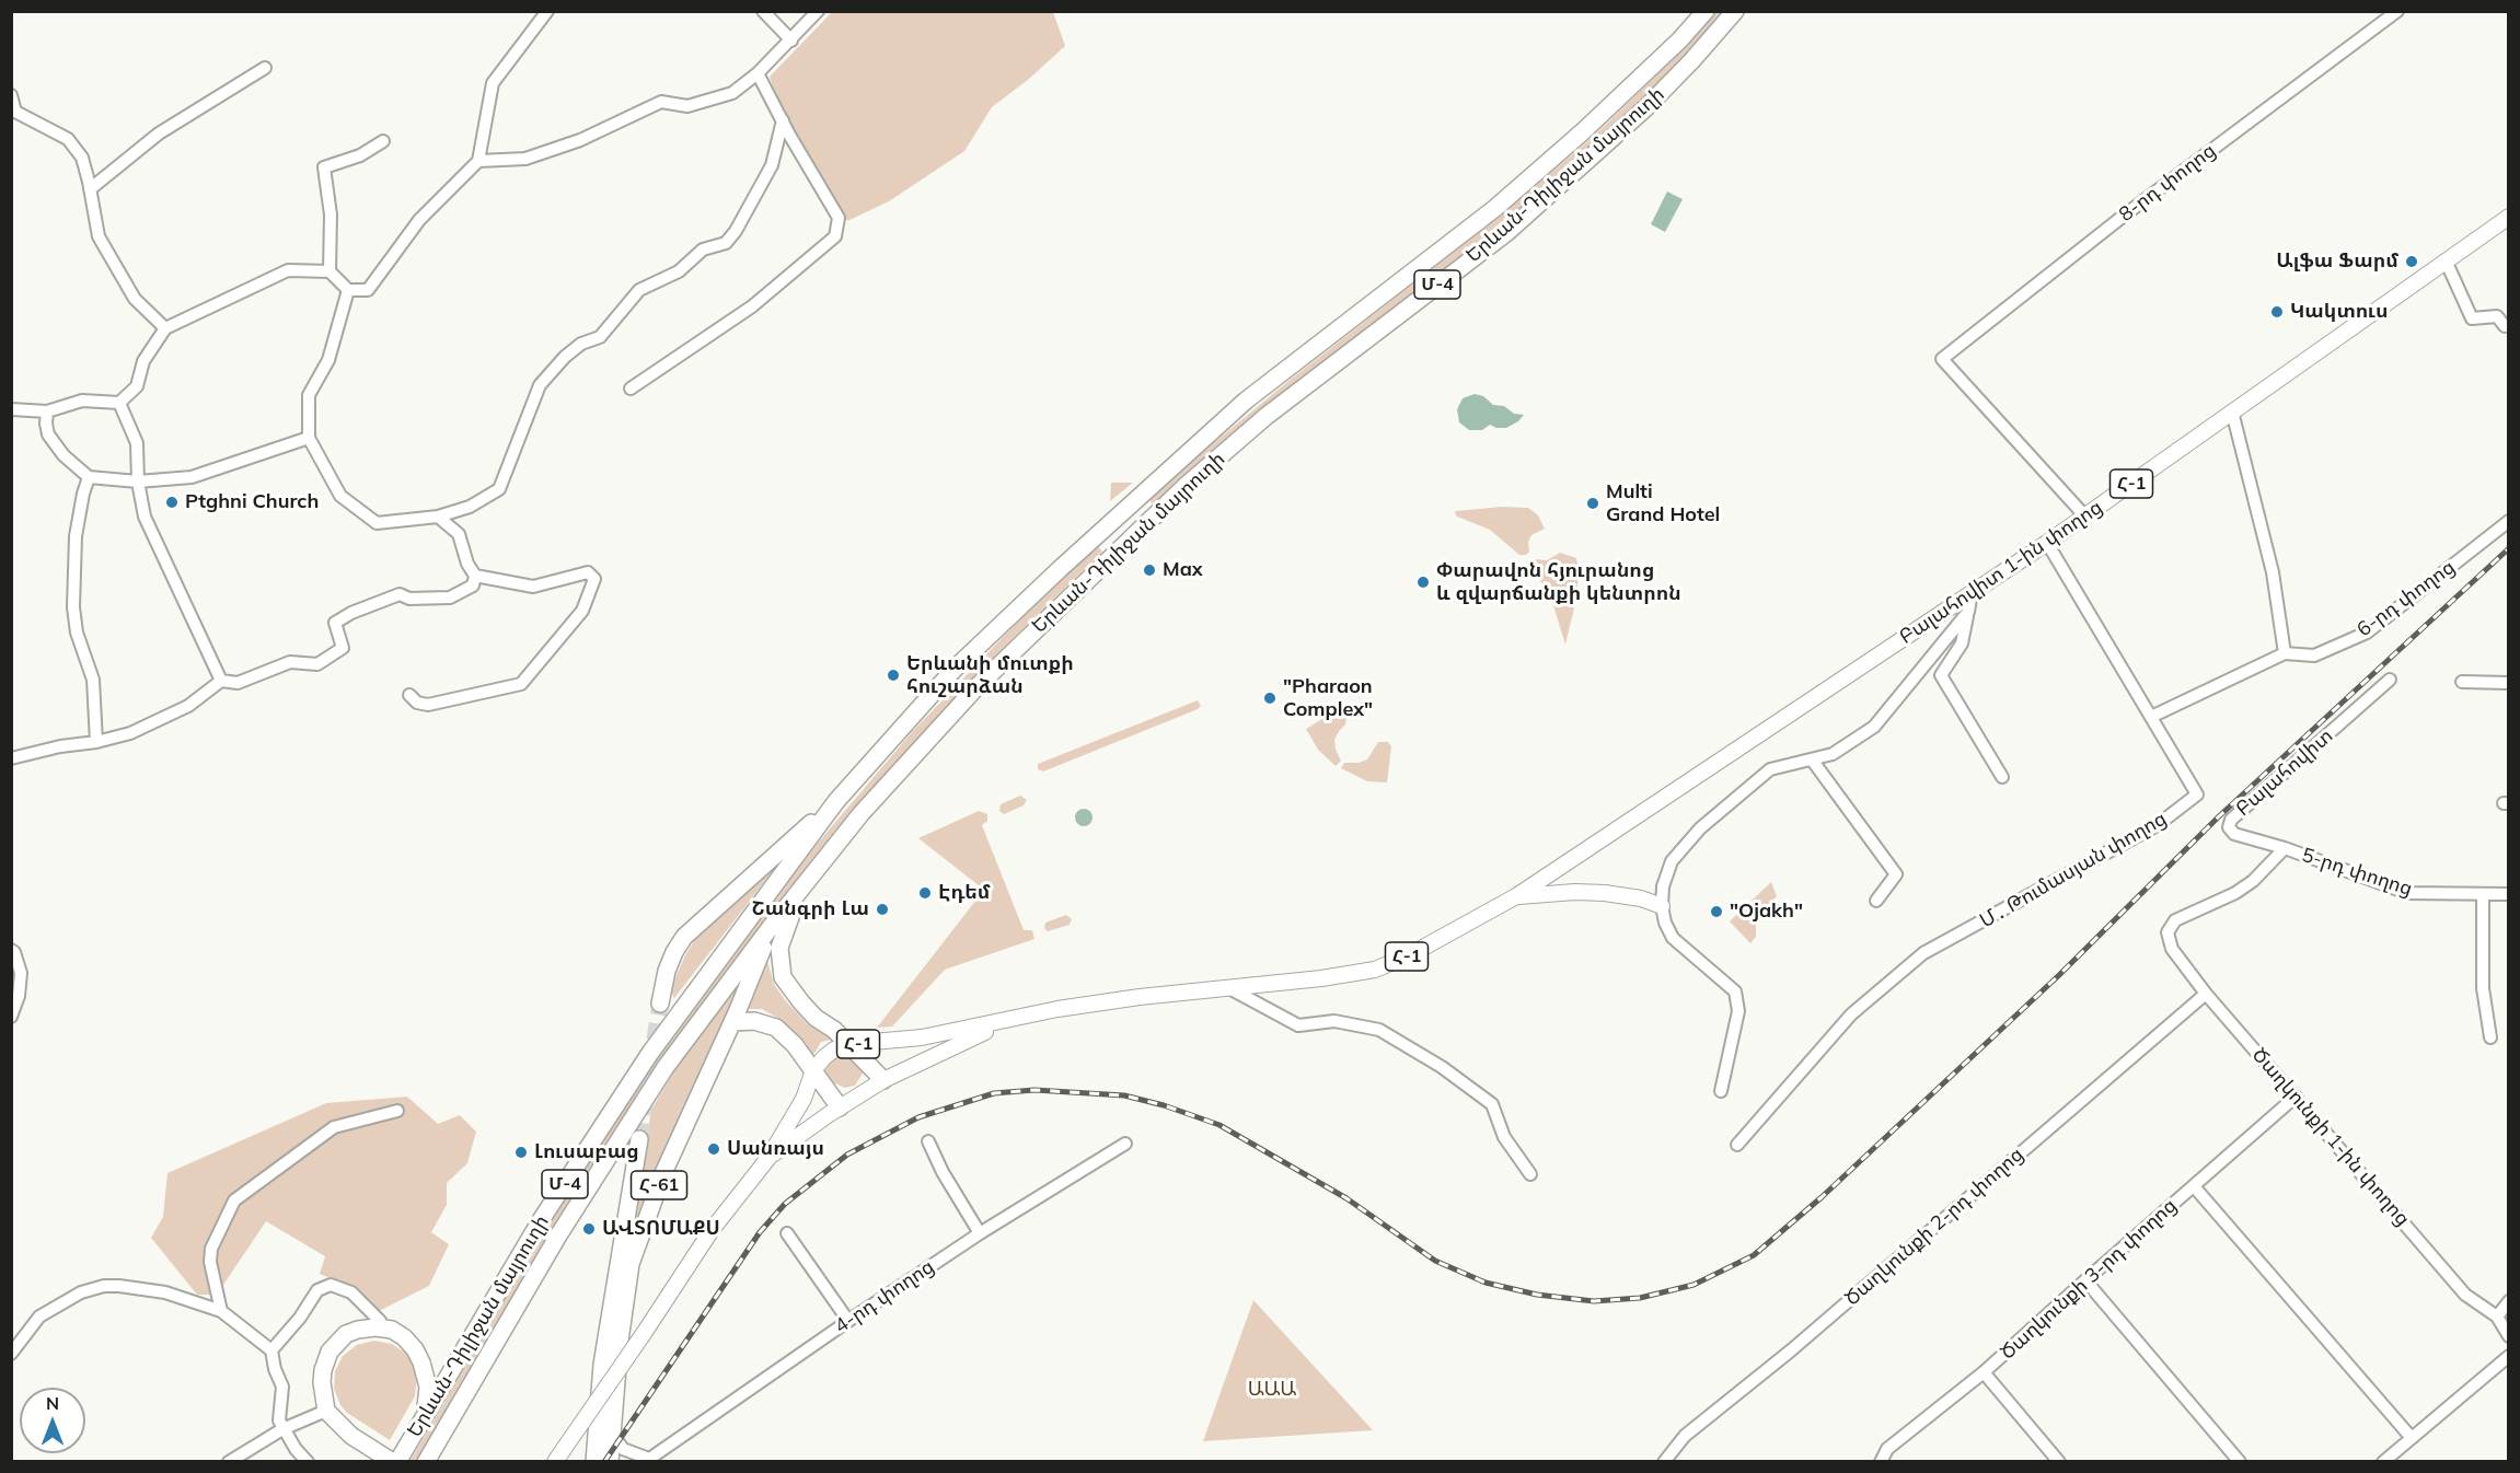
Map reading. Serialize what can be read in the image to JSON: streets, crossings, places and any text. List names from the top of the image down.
{
  "streets": {
    "highway": ["Երևան-Դիլիջան մայրուղի", "Մ-4", "Հ-61"],
    "main road": ["Հ-1", "Բալահովիտ 1-ին փողոց"],
    "street": [
      "8-րդ փողոց",
      "6-րդ փողոց",
      "Բալահովիտ",
      "Մ․ Թումասյան փողոց",
      "5-րդ փողոց",
      "Ծաղկունքի 1-ին փողոց",
      "Ծաղկունքի 2-րդ փողոց",
      "Ծաղկունքի 3-րդ փողոց",
      "4-րդ փողոց"
    ]
  },
  "crossings": [
    ["Երևան-Դիլիջան մայրուղի", "Հ-61"],
    ["8-րդ փողոց", "Բալահովիտ 1-ին փողոց"],
    ["Հ-1", "Բալահովիտ 1-ին փողոց"],
    ["Բալահովիտ 1-ին փողոց", "Մ․ Թումասյան փողոց"],
    ["6-րդ փողոց", "Մ․ Թումասյան փողոց"],
    ["Բալահովիտ", "5-րդ փողոց"],
    ["Բալահովիտ", "Ծաղկունքի 1-ին փողոց"],
    ["5-րդ փողոց", "Ծաղկունքի 1-ին փողոց"],
    ["Ծաղկունքի 1-ին փողոց", "Ծաղկունքի 2-րդ փողոց"],
    ["Ծաղկունքի 1-ին փողոց", "Ծաղկունքի 3-րդ փողոց"]
  ],
  "parks": ["ԱԱԱ"],
  "places": [
    "Ալֆա Ֆարմ",
    "Կակտուս",
    "Ptghni Church",
    "Multi Grand Hotel",
    "Max",
    "Փարավոն հյուրանոց և զվարճանքի կենտրոն",
    "Երևանի մուտքի հուշարձան",
    "\"Pharaon Complex\"",
    "Էդեմ",
    "Շանգրի Լա",
    "\"Ojakh\"",
    "Սանռայս",
    "Լուսաբաց",
    "ԱՎՏՈՄԱՔՍ"
  ],
  "north": "top"
}
